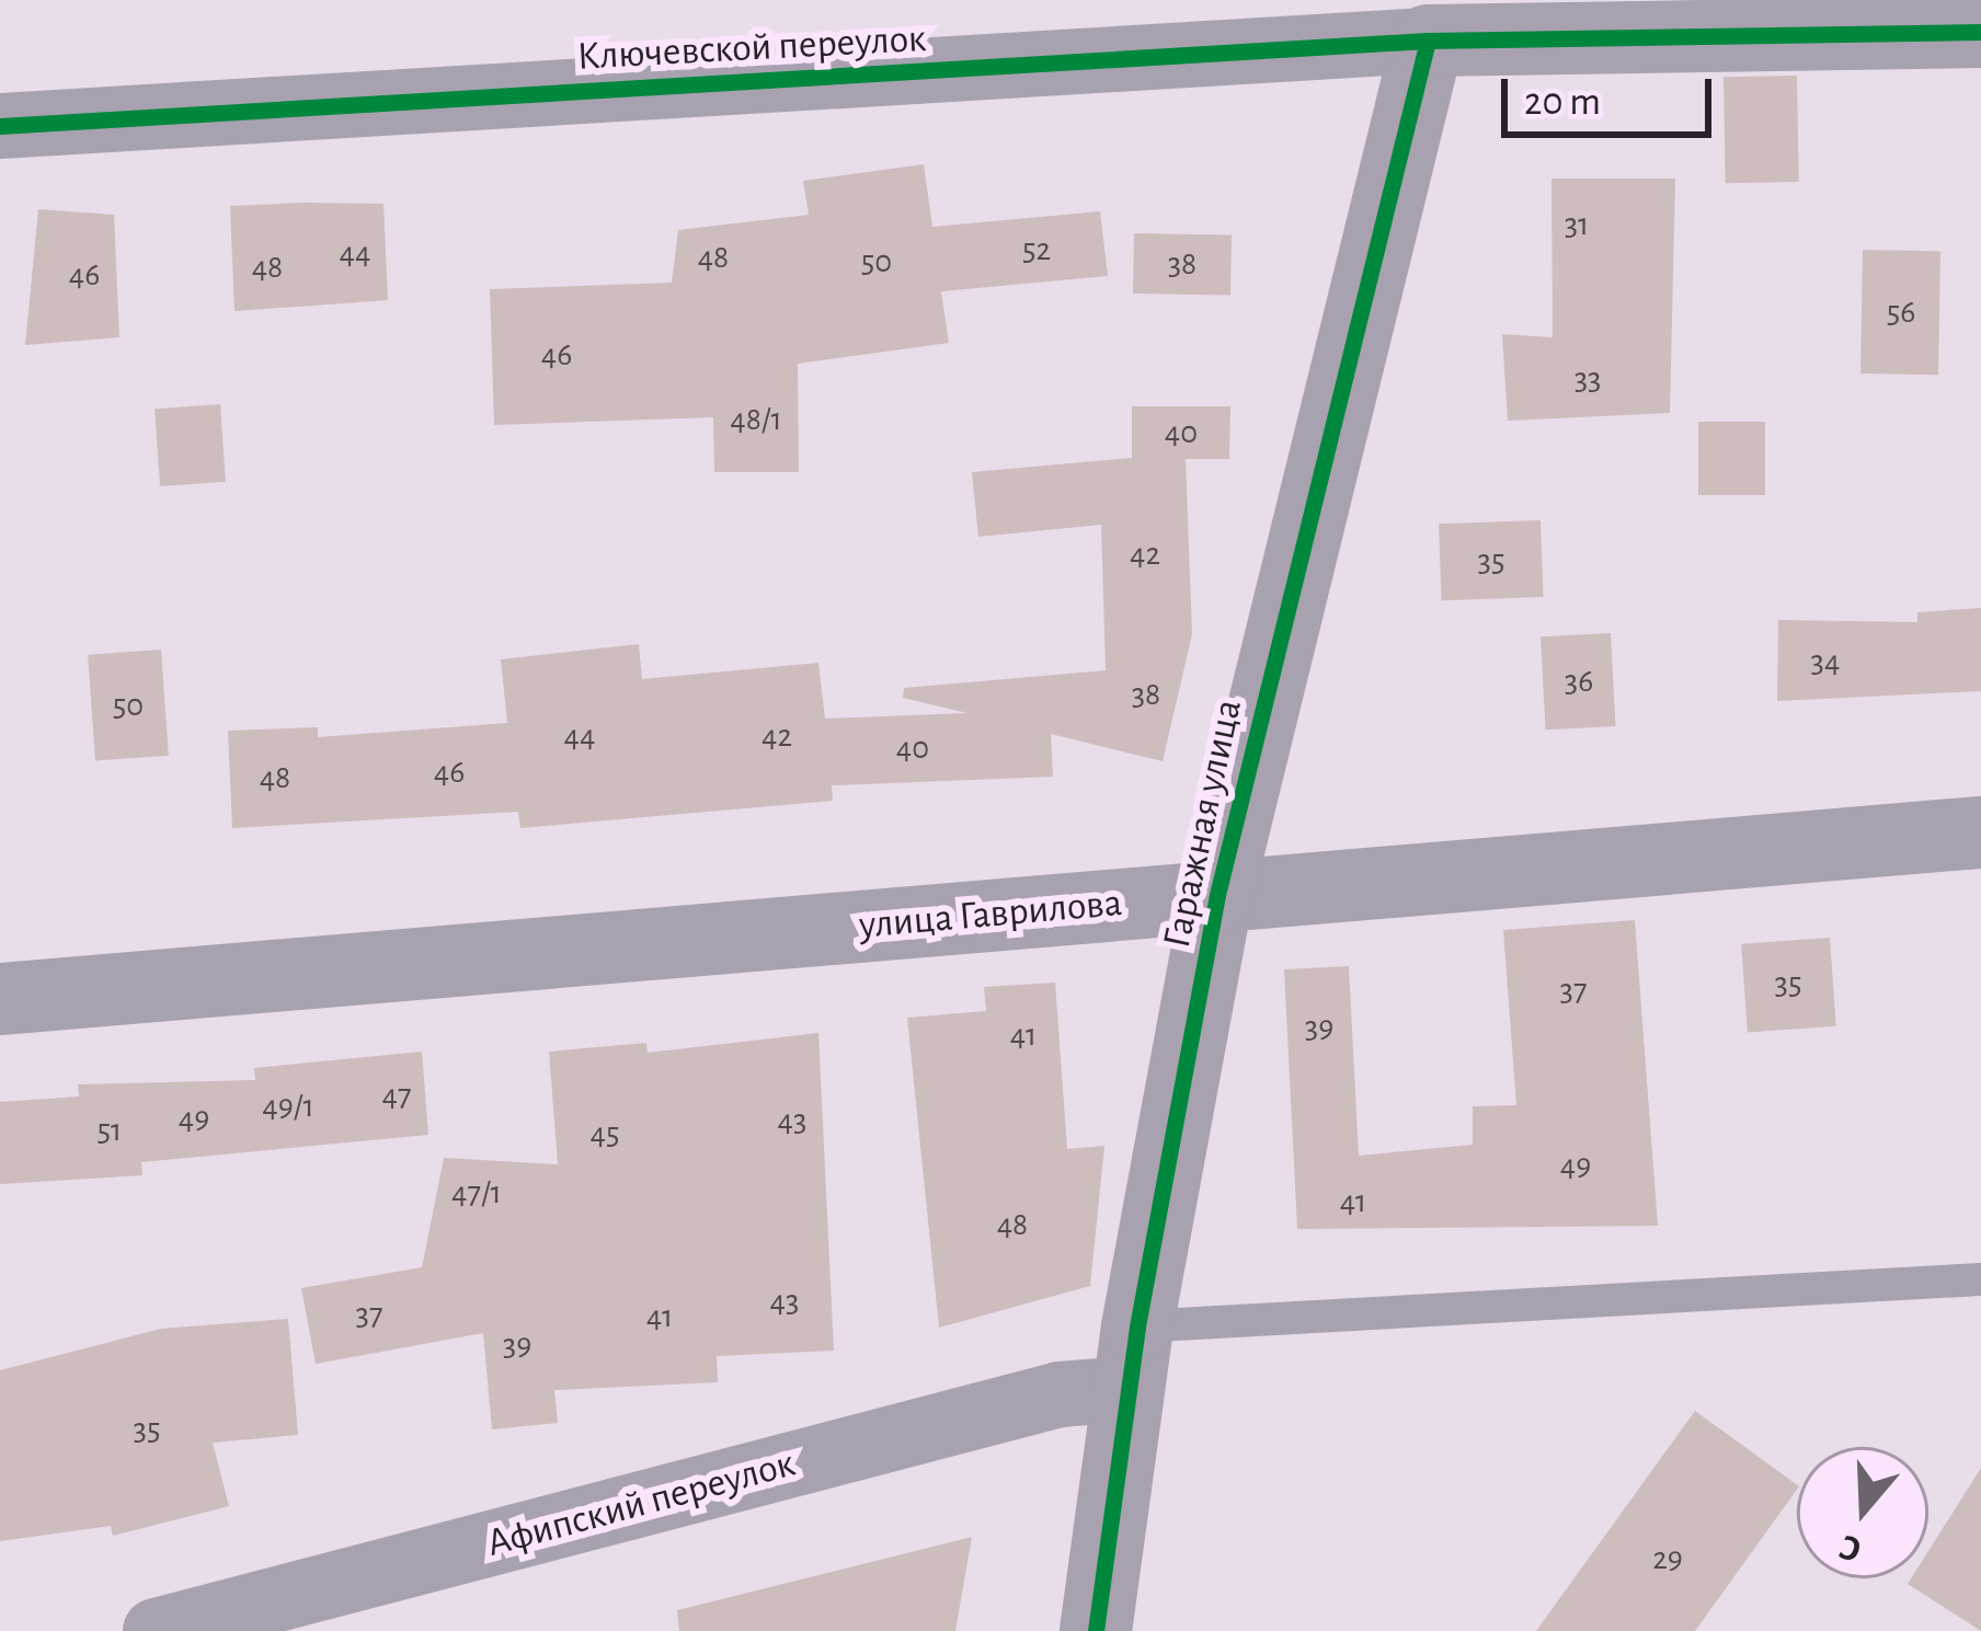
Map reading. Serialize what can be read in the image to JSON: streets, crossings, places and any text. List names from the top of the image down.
{
  "streets": {
    "street": [
      "Ключевской переулок",
      "Гаражная улица",
      "улица Гаврилова",
      "Афипский переулок"
    ]
  },
  "crossings": [
    ["Ключевской переулок", "Гаражная улица"],
    ["Гаражная улица", "улица Гаврилова"],
    ["Гаражная улица", "Афипский переулок"]
  ],
  "house_numbers": [
    "31",
    "52",
    "44",
    "48",
    "50",
    "38",
    "48",
    "46",
    "56",
    "46",
    "33",
    "48/1",
    "40",
    "42",
    "35",
    "34",
    "36",
    "38",
    "50",
    "44",
    "42",
    "40",
    "46",
    "48",
    "35",
    "37",
    "39",
    "41",
    "47",
    "49/1",
    "49",
    "43",
    "51",
    "45",
    "49",
    "47/1",
    "41",
    "48",
    "43",
    "37",
    "41",
    "39",
    "35",
    "29"
  ],
  "scale_bar": "20 m",
  "north": "bottom"
}
